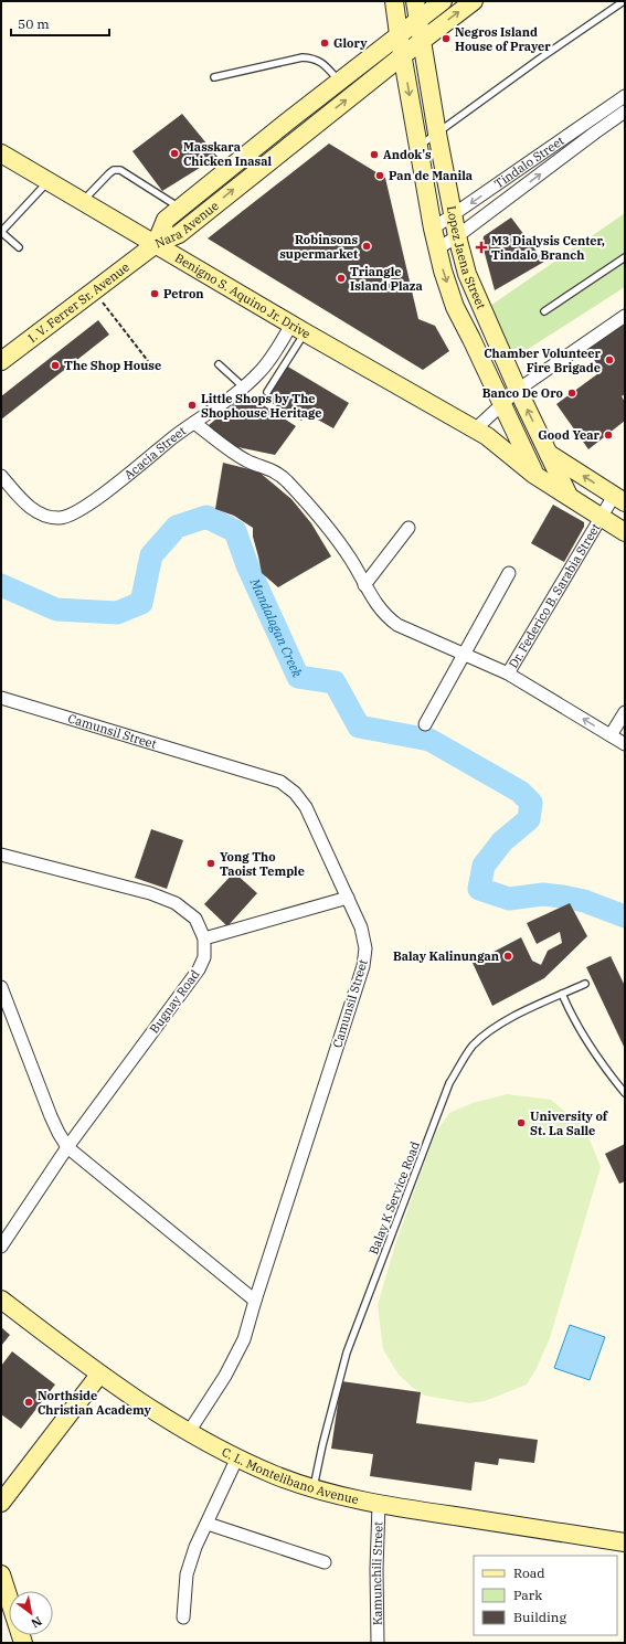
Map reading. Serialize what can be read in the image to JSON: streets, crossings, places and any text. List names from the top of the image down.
{
  "streets": {
    "street": [
      "Tindalo Street",
      "Nara Avenue",
      "Lopez Jaena Street",
      "Benigno S. Aquino Jr. Drive",
      "I. V. Ferrer Sr. Avenue",
      "Acacia Street",
      "Dr. Federico B. Sarabia Street",
      "Camunsil Street",
      "Bugnay Road",
      "C. L. Montelibano Avenue",
      "Kamunchili Street"
    ],
    "lane": ["Balay K Service Road"]
  },
  "crossings": [
    ["Tindalo Street", "Lopez Jaena Street"],
    ["Nara Avenue", "Lopez Jaena Street"],
    ["Nara Avenue", "Benigno S. Aquino Jr. Drive"],
    ["Nara Avenue", "I. V. Ferrer Sr. Avenue"],
    ["Lopez Jaena Street", "Benigno S. Aquino Jr. Drive"],
    ["Benigno S. Aquino Jr. Drive", "I. V. Ferrer Sr. Avenue"],
    ["Benigno S. Aquino Jr. Drive", "Acacia Street"],
    ["Benigno S. Aquino Jr. Drive", "Dr. Federico B. Sarabia Street"],
    ["Camunsil Street", "C. L. Montelibano Avenue"],
    ["Balay K Service Road", "C. L. Montelibano Avenue"],
    ["C. L. Montelibano Avenue", "Kamunchili Street"]
  ],
  "water": ["Mandalagan Creek"],
  "places": {
    "other": [
      "Negros Island House of Prayer",
      "Glory",
      "Masskara Chicken Inasal",
      "Andok's",
      "Pan de Manila",
      "Robinsons supermarket",
      "Triangle Island Plaza",
      "Petron",
      "Chamber Volunteer Fire Brigade",
      "The Shop House",
      "Banco De Oro",
      "Little Shops by The Shophouse Heritage",
      "Good Year",
      "Yong Tho Taoist Temple",
      "Balay Kalinungan",
      "University of St. La Salle",
      "Northside Christian Academy"
    ],
    "health": ["M3 Dialysis Center, Tindalo Branch"]
  },
  "legend": ["Road", "Park", "Building"],
  "scale_bar": "50 m",
  "north": "bottom right"
}
